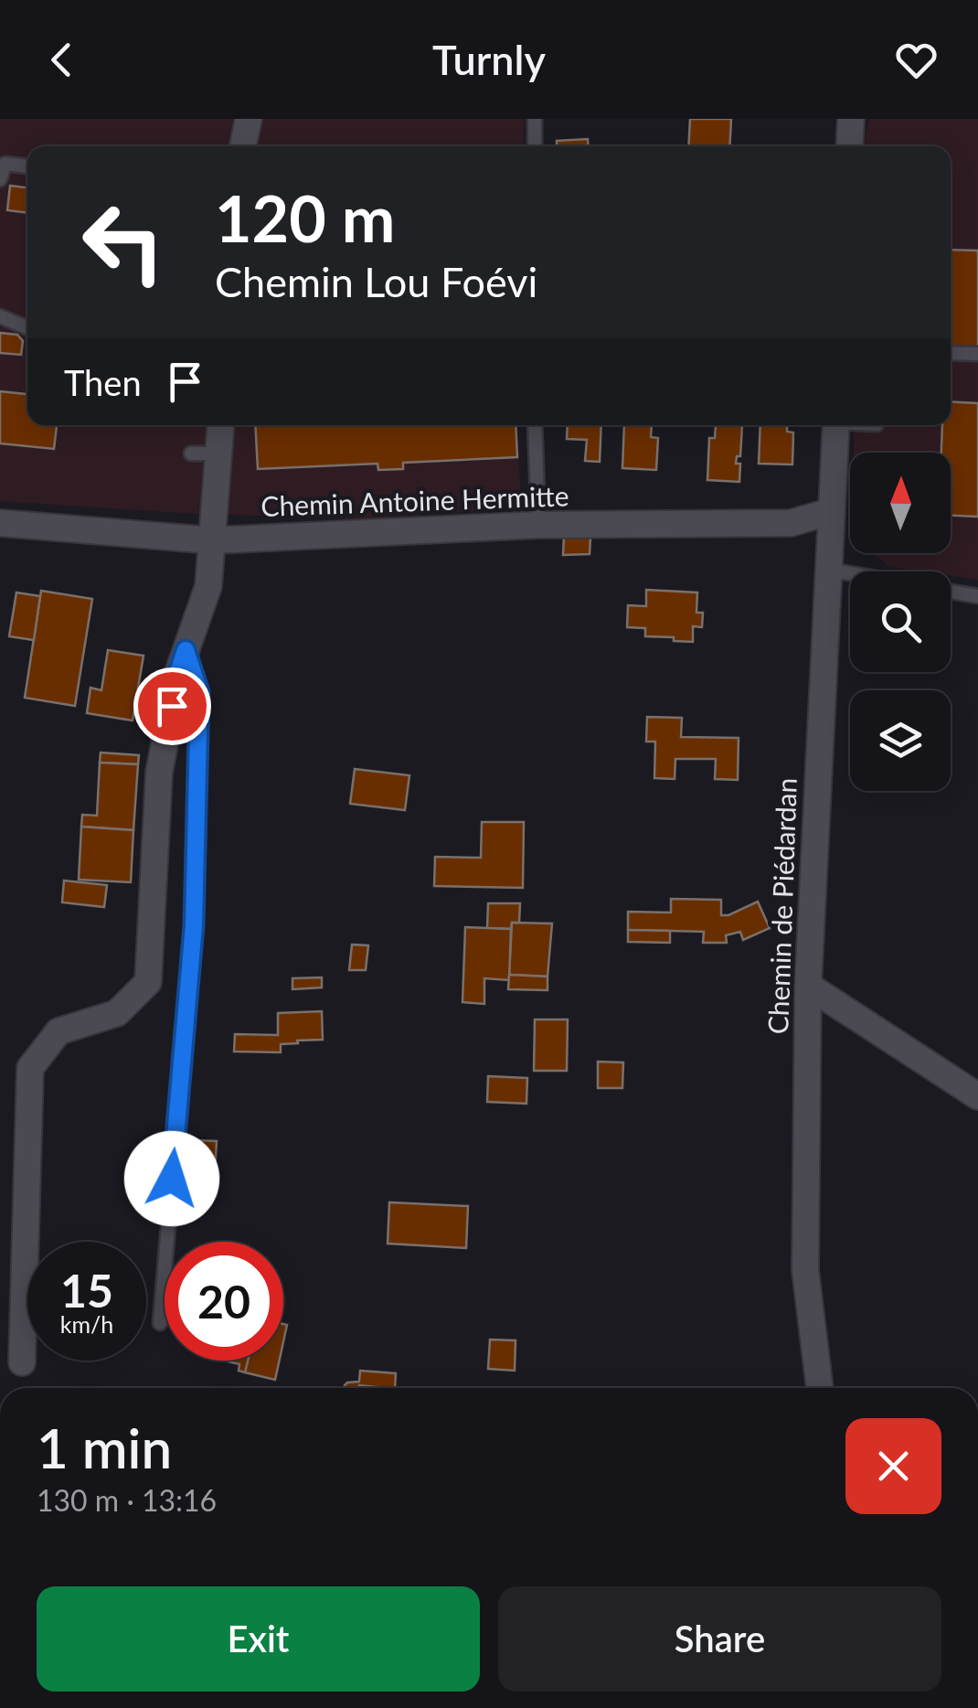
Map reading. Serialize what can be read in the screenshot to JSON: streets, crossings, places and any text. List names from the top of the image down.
{
  "streets": {
    "street": ["Chemin Antoine Hermitte", "Chemin de Piédardan"]
  },
  "crossings": [
    ["Chemin Antoine Hermitte", "Chemin de Piédardan"]
  ],
  "north": "top",
  "page": {
    "header": "Turnly",
    "turn": ["120 m", "Chemin Lou Foévi"],
    "then": "Then",
    "speed": "15 km/h",
    "limit": "20",
    "heading": ["1 min", "130 m · 13:16"],
    "buttons": ["Exit", "Share"]
  }
}
